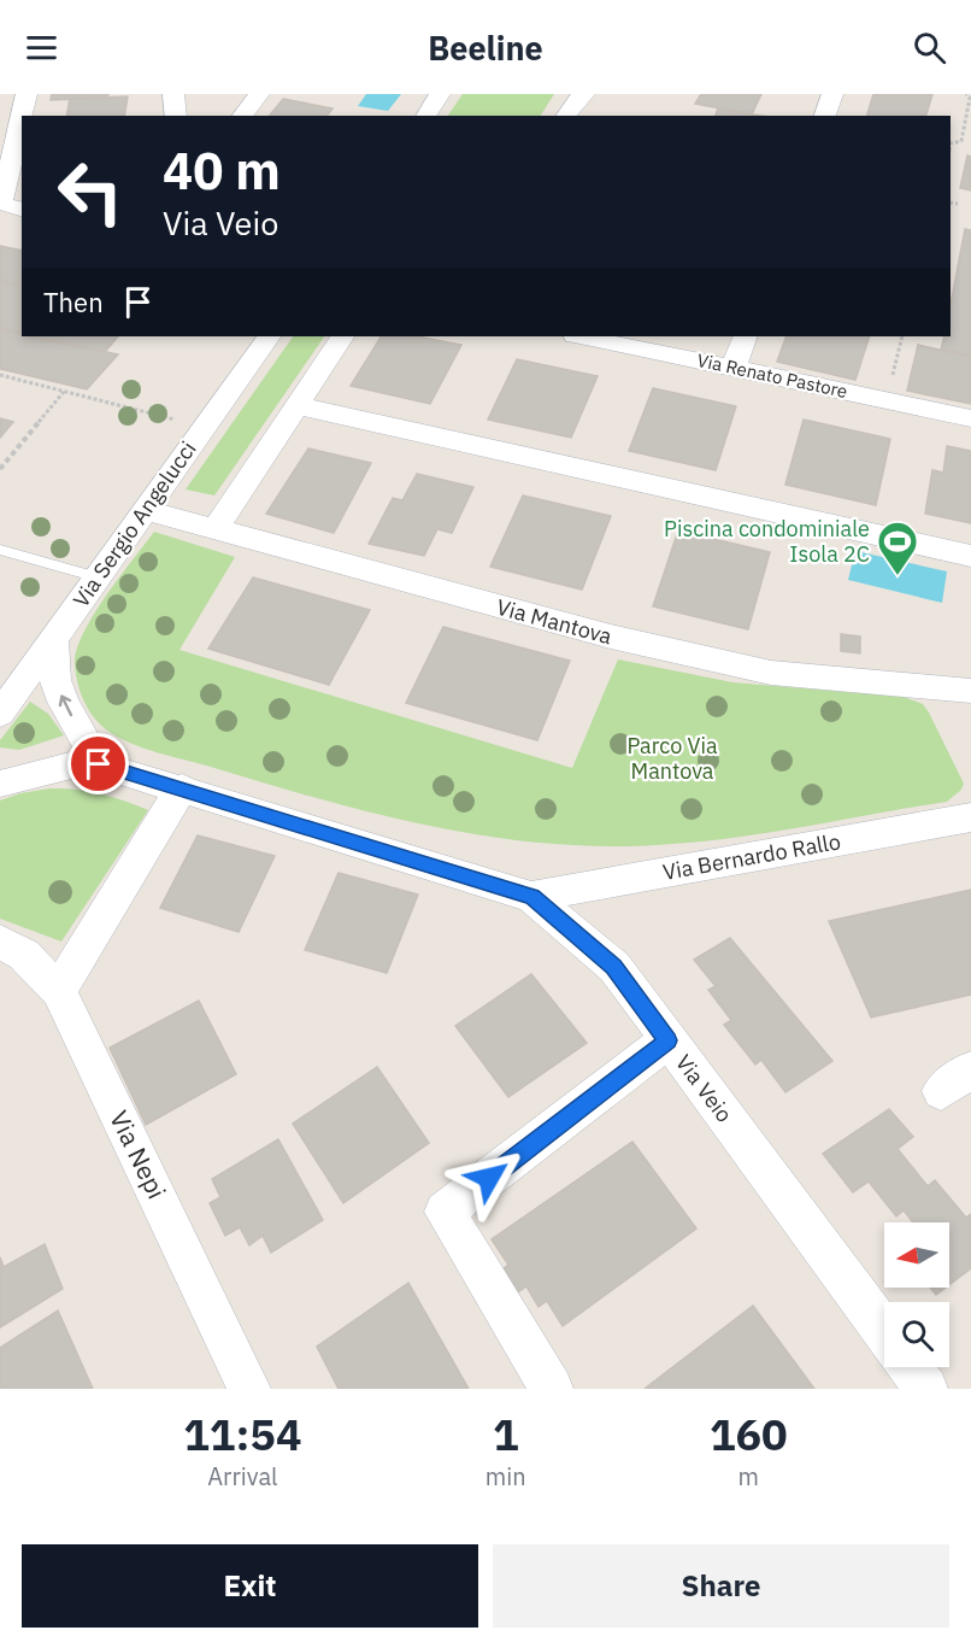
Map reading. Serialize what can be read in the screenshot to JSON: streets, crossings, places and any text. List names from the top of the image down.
{
  "streets": {
    "street": [
      "Via Renato Pastore",
      "Via Sergio Angelucci",
      "Via Mantova",
      "Via Bernardo Rallo",
      "Via Veio",
      "Via Nepi"
    ]
  },
  "crossings": [
    ["Via Sergio Angelucci", "Via Mantova"],
    ["Via Bernardo Rallo", "Via Veio"]
  ],
  "parks": ["Parco Via Mantova"],
  "places": {
    "sports": ["Piscina condominiale Isola 2C"]
  },
  "north": "left",
  "page": {
    "header": "Beeline",
    "turn": ["40 m", "Via Veio"],
    "then": "Then",
    "eta": [
      "11:54",
      "Arrival",
      "1",
      "min",
      "160",
      "m"
    ],
    "buttons": ["Exit", "Share"]
  }
}
